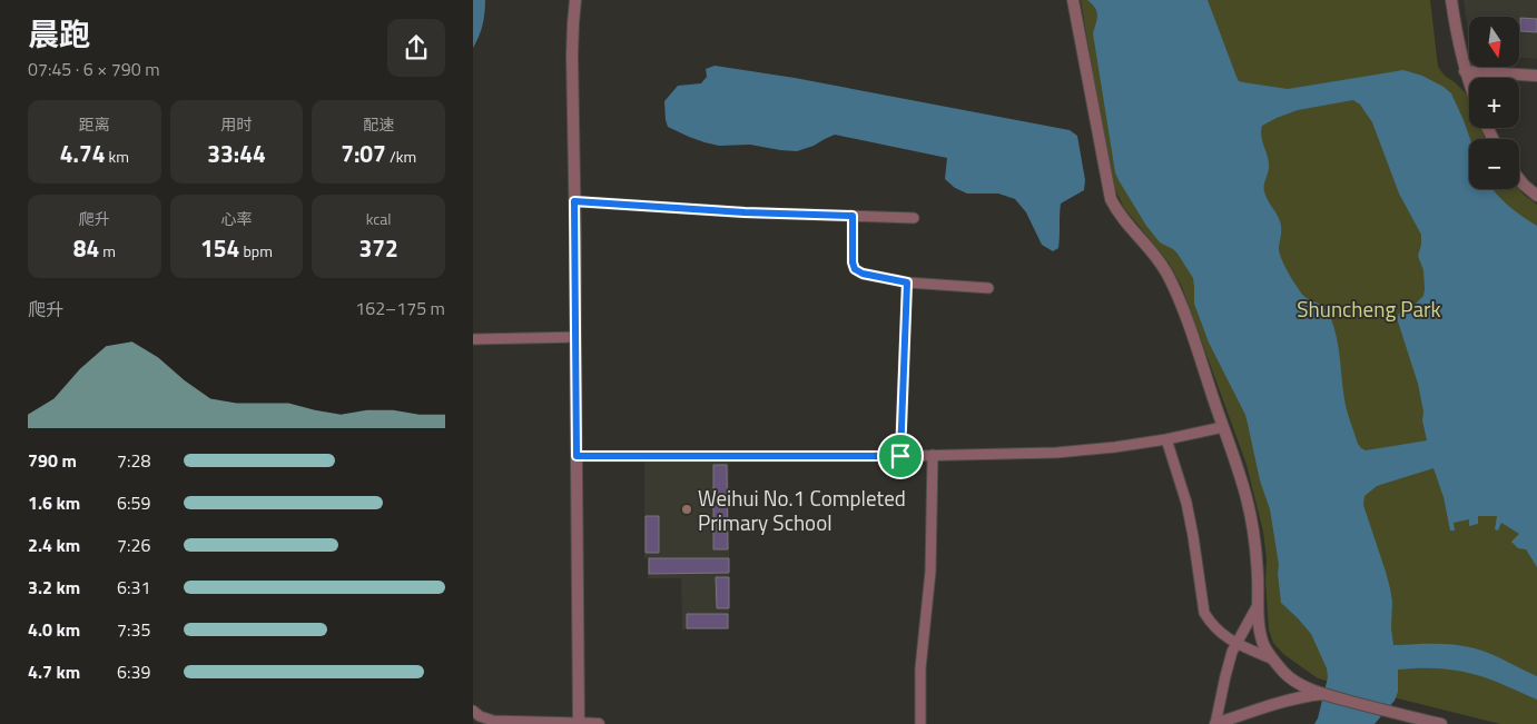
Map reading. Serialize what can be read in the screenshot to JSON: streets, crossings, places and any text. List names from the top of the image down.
{
  "parks": ["Shuncheng Park"],
  "places": ["Weihui No.1 Completed Primary School"],
  "north": "bottom",
  "page": {
    "heading": ["晨跑", "07:45 · 6 × 790 m"],
    "map_buttons": ["+", "−"],
    "stats": [
      ["距离", "4.74 km"],
      ["用时", "33:44"],
      ["配速", "7:07 /km"],
      ["爬升", "84 m"],
      ["心率", "154 bpm"],
      ["kcal", "372"]
    ],
    "chart": ["爬升", "162–175 m"],
    "list": [
      {
        "name": "790 m",
        "note": "7:28"
      },
      {
        "name": "1.6 km",
        "note": "6:59"
      },
      {
        "name": "2.4 km",
        "note": "7:26"
      },
      {
        "name": "3.2 km",
        "note": "6:31"
      },
      {
        "name": "4.0 km",
        "note": "7:35"
      },
      {
        "name": "4.7 km",
        "note": "6:39"
      }
    ]
  }
}
